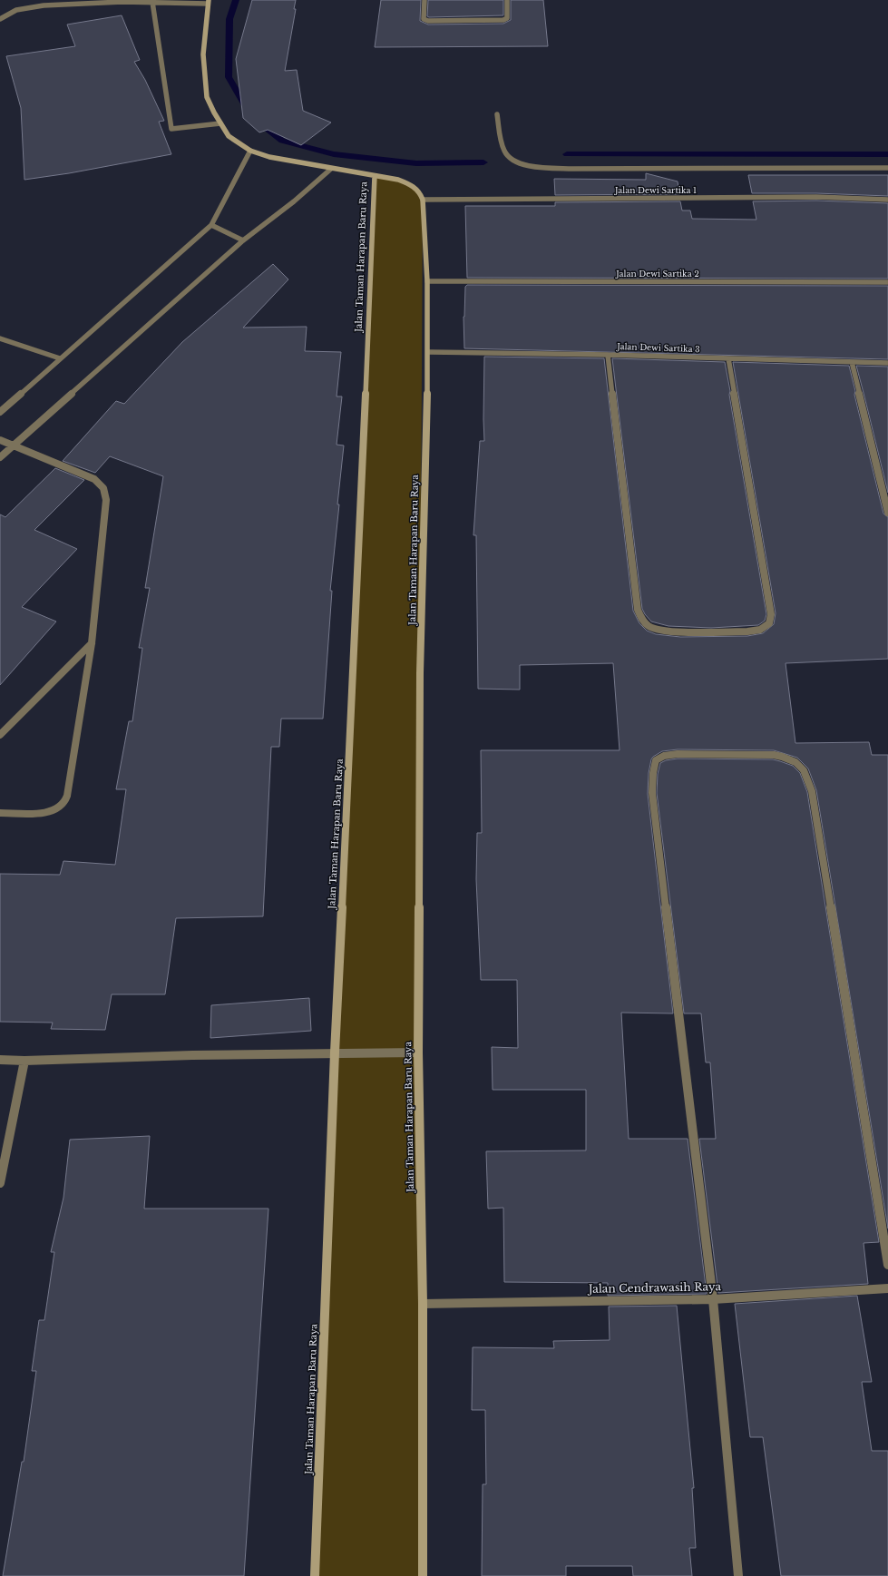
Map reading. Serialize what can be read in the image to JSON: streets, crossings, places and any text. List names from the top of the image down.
{
  "streets": {
    "street": [
      "Jalan Dewi Sartika 1",
      "Jalan Taman Harapan Baru Raya",
      "Jalan Dewi Sartika 2",
      "Jalan Dewi Sartika 3",
      "Jalan Cendrawasih Raya"
    ]
  },
  "crossings": [
    ["Jalan Dewi Sartika 1", "Jalan Taman Harapan Baru Raya"],
    ["Jalan Taman Harapan Baru Raya", "Jalan Dewi Sartika 2"],
    ["Jalan Taman Harapan Baru Raya", "Jalan Dewi Sartika 3"],
    ["Jalan Taman Harapan Baru Raya", "Jalan Cendrawasih Raya"]
  ]
}
